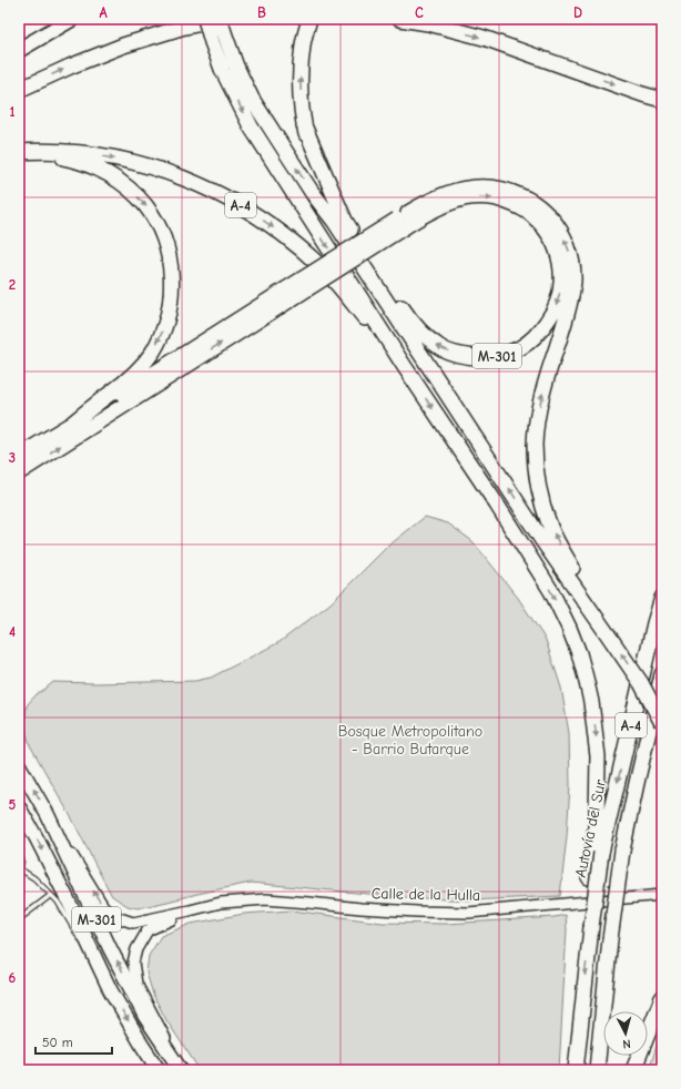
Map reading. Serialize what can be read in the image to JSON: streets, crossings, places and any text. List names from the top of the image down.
{
  "streets": {
    "highway": ["A-4", "M-301", "Autovía del Sur"],
    "street": ["Calle de la Hulla"]
  },
  "parks": ["Bosque Metropolitano - Barrio Butarque"],
  "scale_bar": "50 m",
  "north": "bottom",
  "grid": {
    "columns": [
      "A",
      "B",
      "C",
      "D"
    ],
    "rows": [
      "1",
      "2",
      "3",
      "4",
      "5",
      "6"
    ]
  }
}
